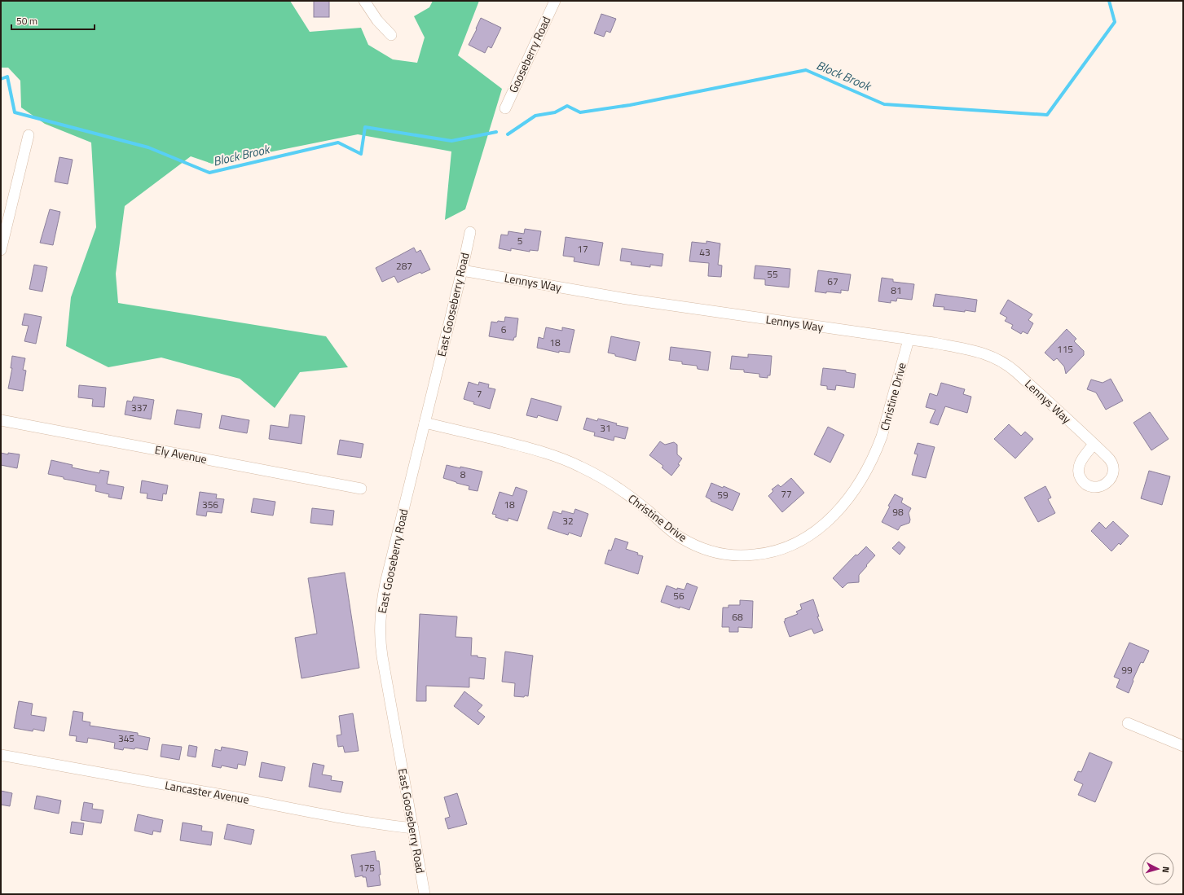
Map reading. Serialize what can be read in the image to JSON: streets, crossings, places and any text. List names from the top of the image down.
{
  "streets": {
    "street": [
      "Gooseberry Road",
      "Lennys Way",
      "East Gooseberry Road",
      "Christine Drive",
      "Ely Avenue",
      "Lancaster Avenue"
    ]
  },
  "crossings": [
    ["Lennys Way", "East Gooseberry Road"],
    ["Lennys Way", "Christine Drive"],
    ["East Gooseberry Road", "Christine Drive"],
    ["East Gooseberry Road", "Lancaster Avenue"]
  ],
  "water": ["Block Brook"],
  "house_numbers": [
    "5",
    "17",
    "43",
    "287",
    "55",
    "67",
    "81",
    "6",
    "18",
    "115",
    "7",
    "337",
    "31",
    "8",
    "77",
    "59",
    "356",
    "18",
    "98",
    "32",
    "56",
    "68",
    "99",
    "345",
    "175"
  ],
  "scale_bar": "50 m",
  "north": "right"
}
